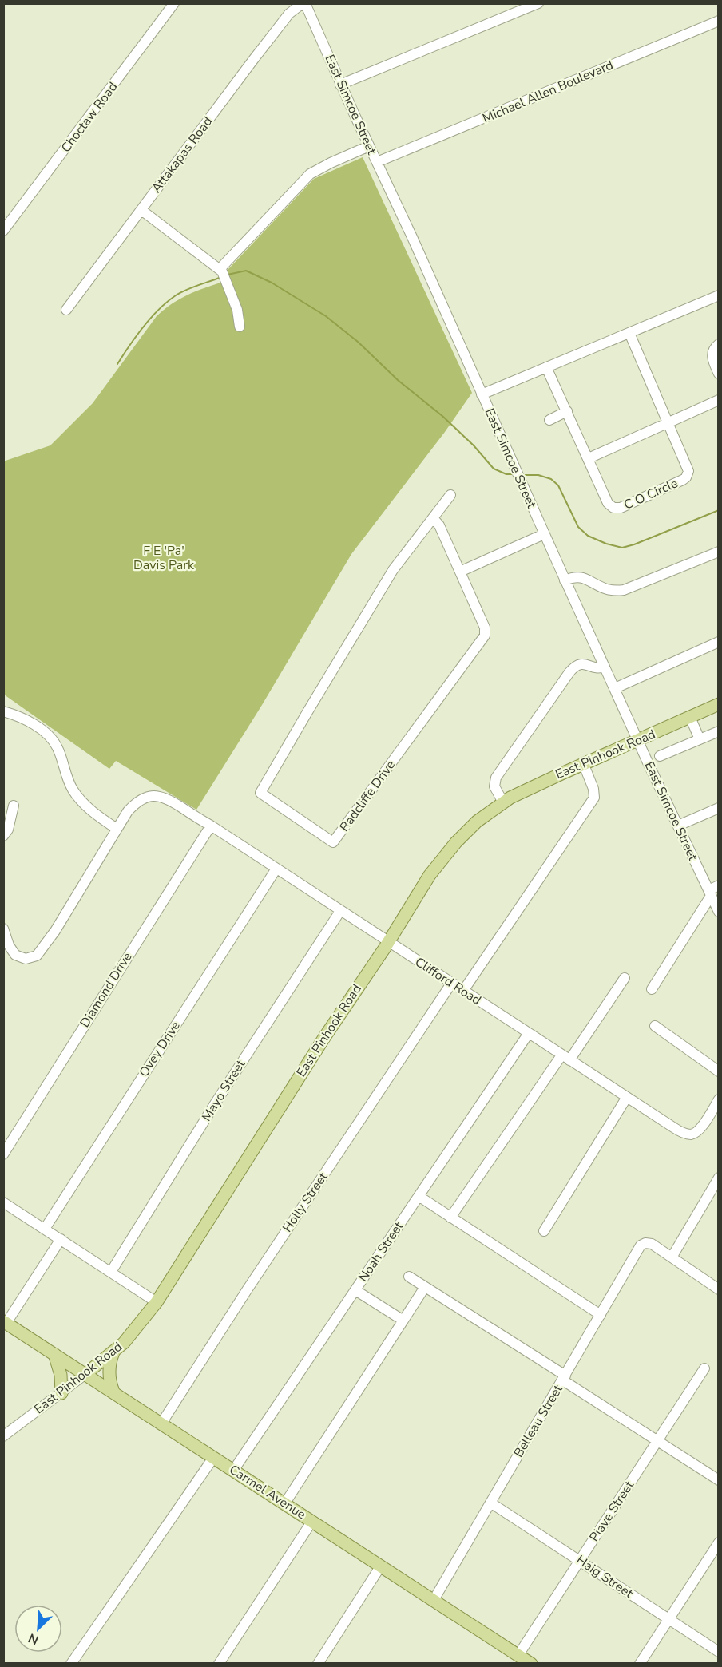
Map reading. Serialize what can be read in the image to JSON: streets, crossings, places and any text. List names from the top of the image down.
{
  "streets": {
    "main road": ["East Pinhook Road", "Carmel Avenue"],
    "street": [
      "Michael Allen Boulevard",
      "East Simcoe Street",
      "Choctaw Road",
      "Attakapas Road",
      "C O Circle",
      "Radcliffe Drive",
      "Clifford Road",
      "Diamond Drive",
      "Ovey Drive",
      "Mayo Street",
      "Holly Street",
      "Noah Street",
      "Belleau Street",
      "Piave Street",
      "Haig Street"
    ]
  },
  "crossings": [
    ["Michael Allen Boulevard", "East Simcoe Street"],
    ["East Simcoe Street", "Attakapas Road"],
    ["East Simcoe Street", "East Pinhook Road"],
    ["East Pinhook Road", "Clifford Road"],
    ["East Pinhook Road", "Carmel Avenue"],
    ["Clifford Road", "Diamond Drive"],
    ["Clifford Road", "Ovey Drive"],
    ["Clifford Road", "Mayo Street"],
    ["Clifford Road", "Holly Street"],
    ["Clifford Road", "Noah Street"],
    ["Holly Street", "Carmel Avenue"],
    ["Noah Street", "Carmel Avenue"],
    ["Belleau Street", "Carmel Avenue"],
    ["Belleau Street", "Haig Street"],
    ["Carmel Avenue", "Piave Street"],
    ["Piave Street", "Haig Street"]
  ],
  "parks": ["F E 'Pa' Davis Park"],
  "north": "bottom left"
}
